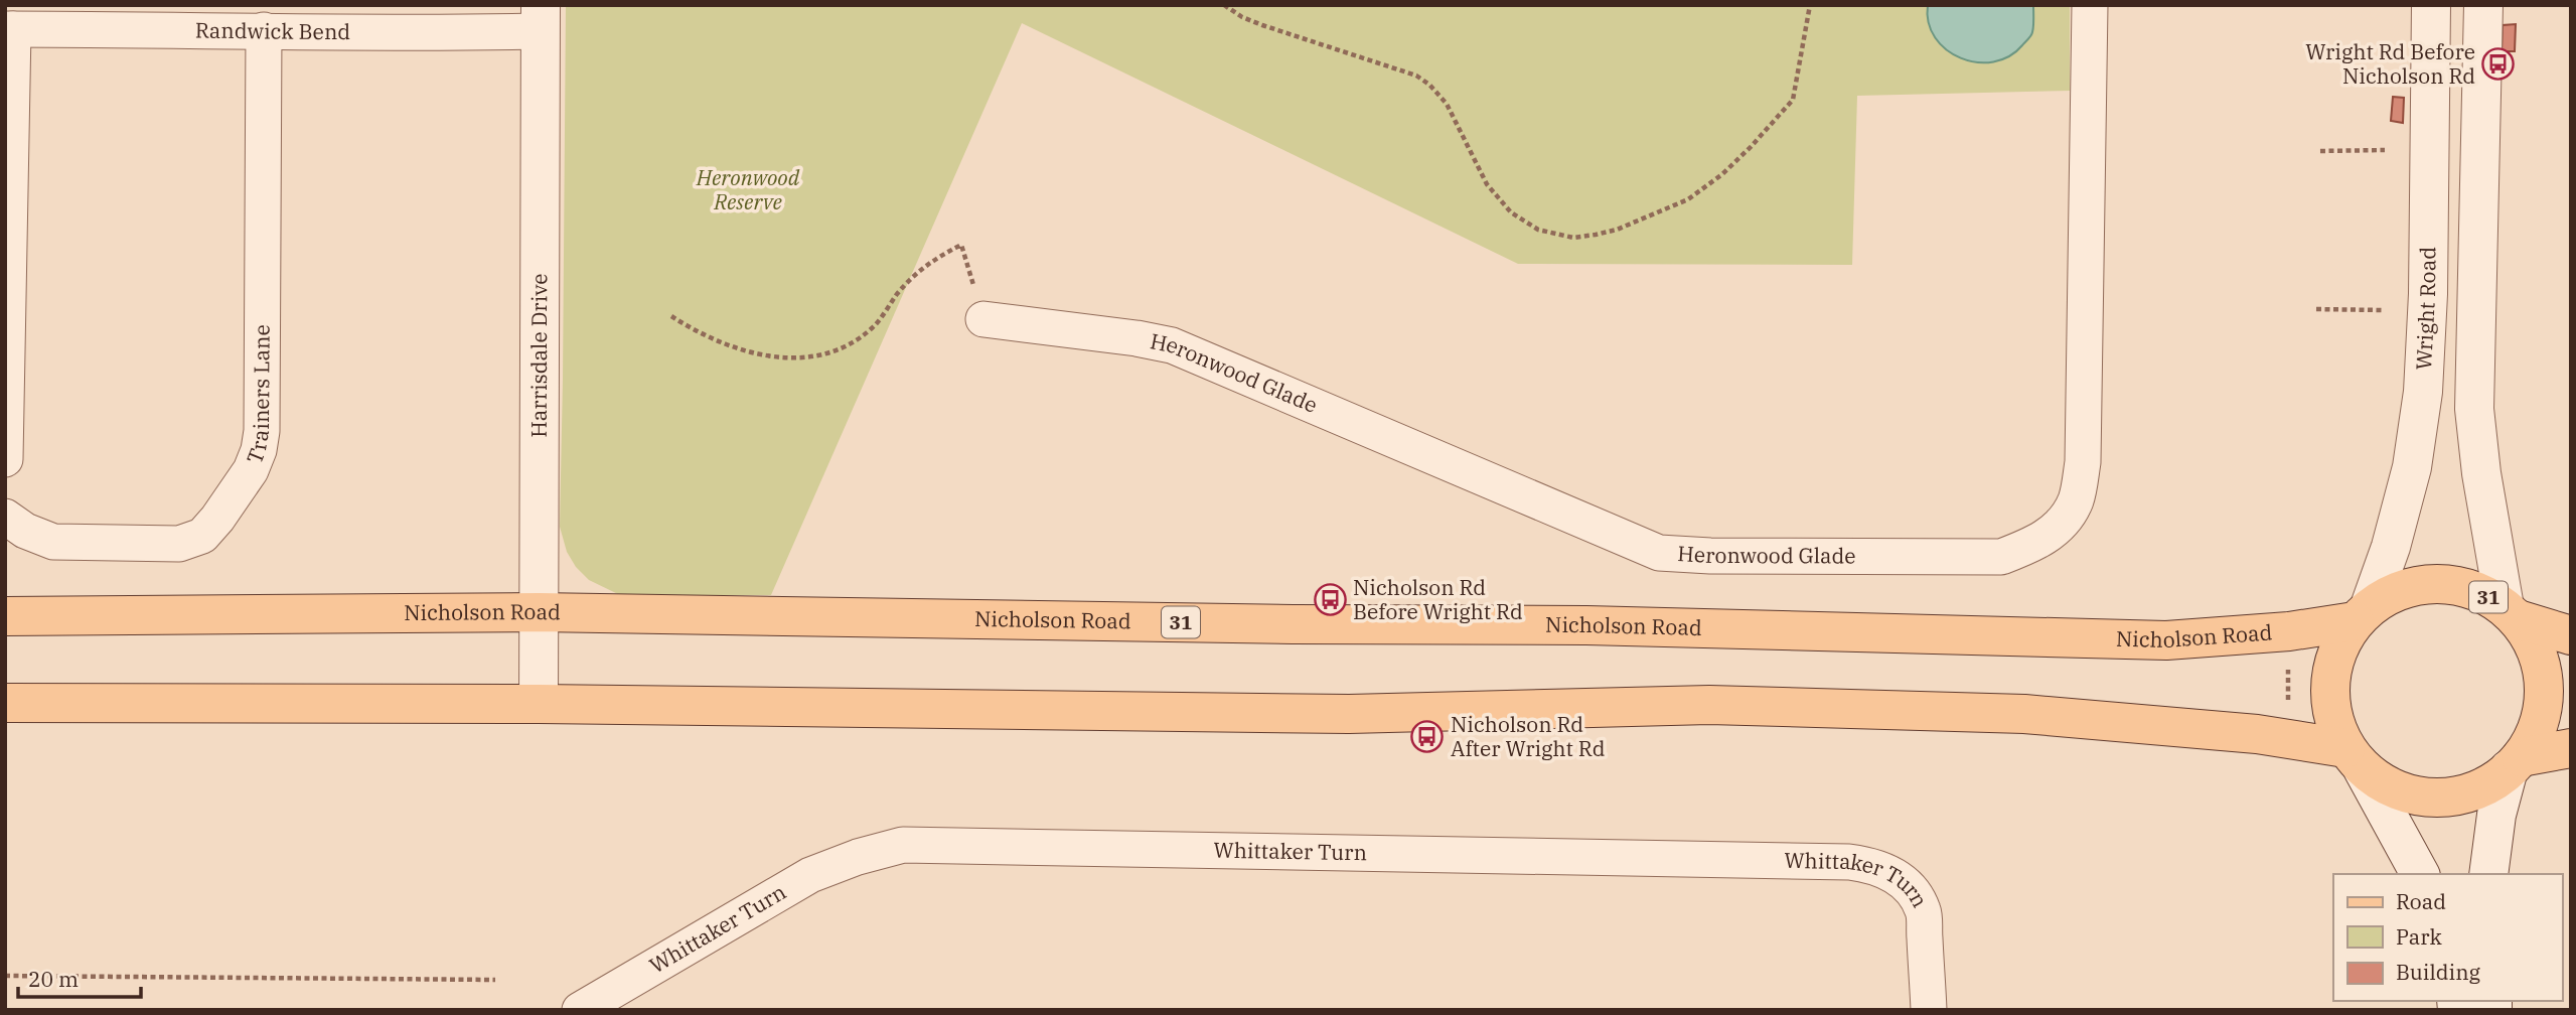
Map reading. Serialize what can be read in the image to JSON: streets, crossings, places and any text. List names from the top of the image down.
{
  "streets": {
    "main road": ["31", "Nicholson Road"],
    "street": [
      "Randwick Bend",
      "Wright Road",
      "Harrisdale Drive",
      "Heronwood Glade",
      "Trainers Lane",
      "Whittaker Turn"
    ]
  },
  "crossings": [
    ["Randwick Bend", "Harrisdale Drive"],
    ["Randwick Bend", "Trainers Lane"],
    ["Wright Road", "31"],
    ["Wright Road", "Nicholson Road"],
    ["Harrisdale Drive", "31"],
    ["Harrisdale Drive", "Nicholson Road"],
    ["31", "Nicholson Road"]
  ],
  "parks": ["Heronwood Reserve"],
  "places": {
    "bus stop": ["Wright Rd Before Nicholson Rd", "Nicholson Rd Before Wright Rd", "Nicholson Rd After Wright Rd"]
  },
  "legend": ["Road", "Park", "Building"],
  "scale_bar": "20 m"
}
